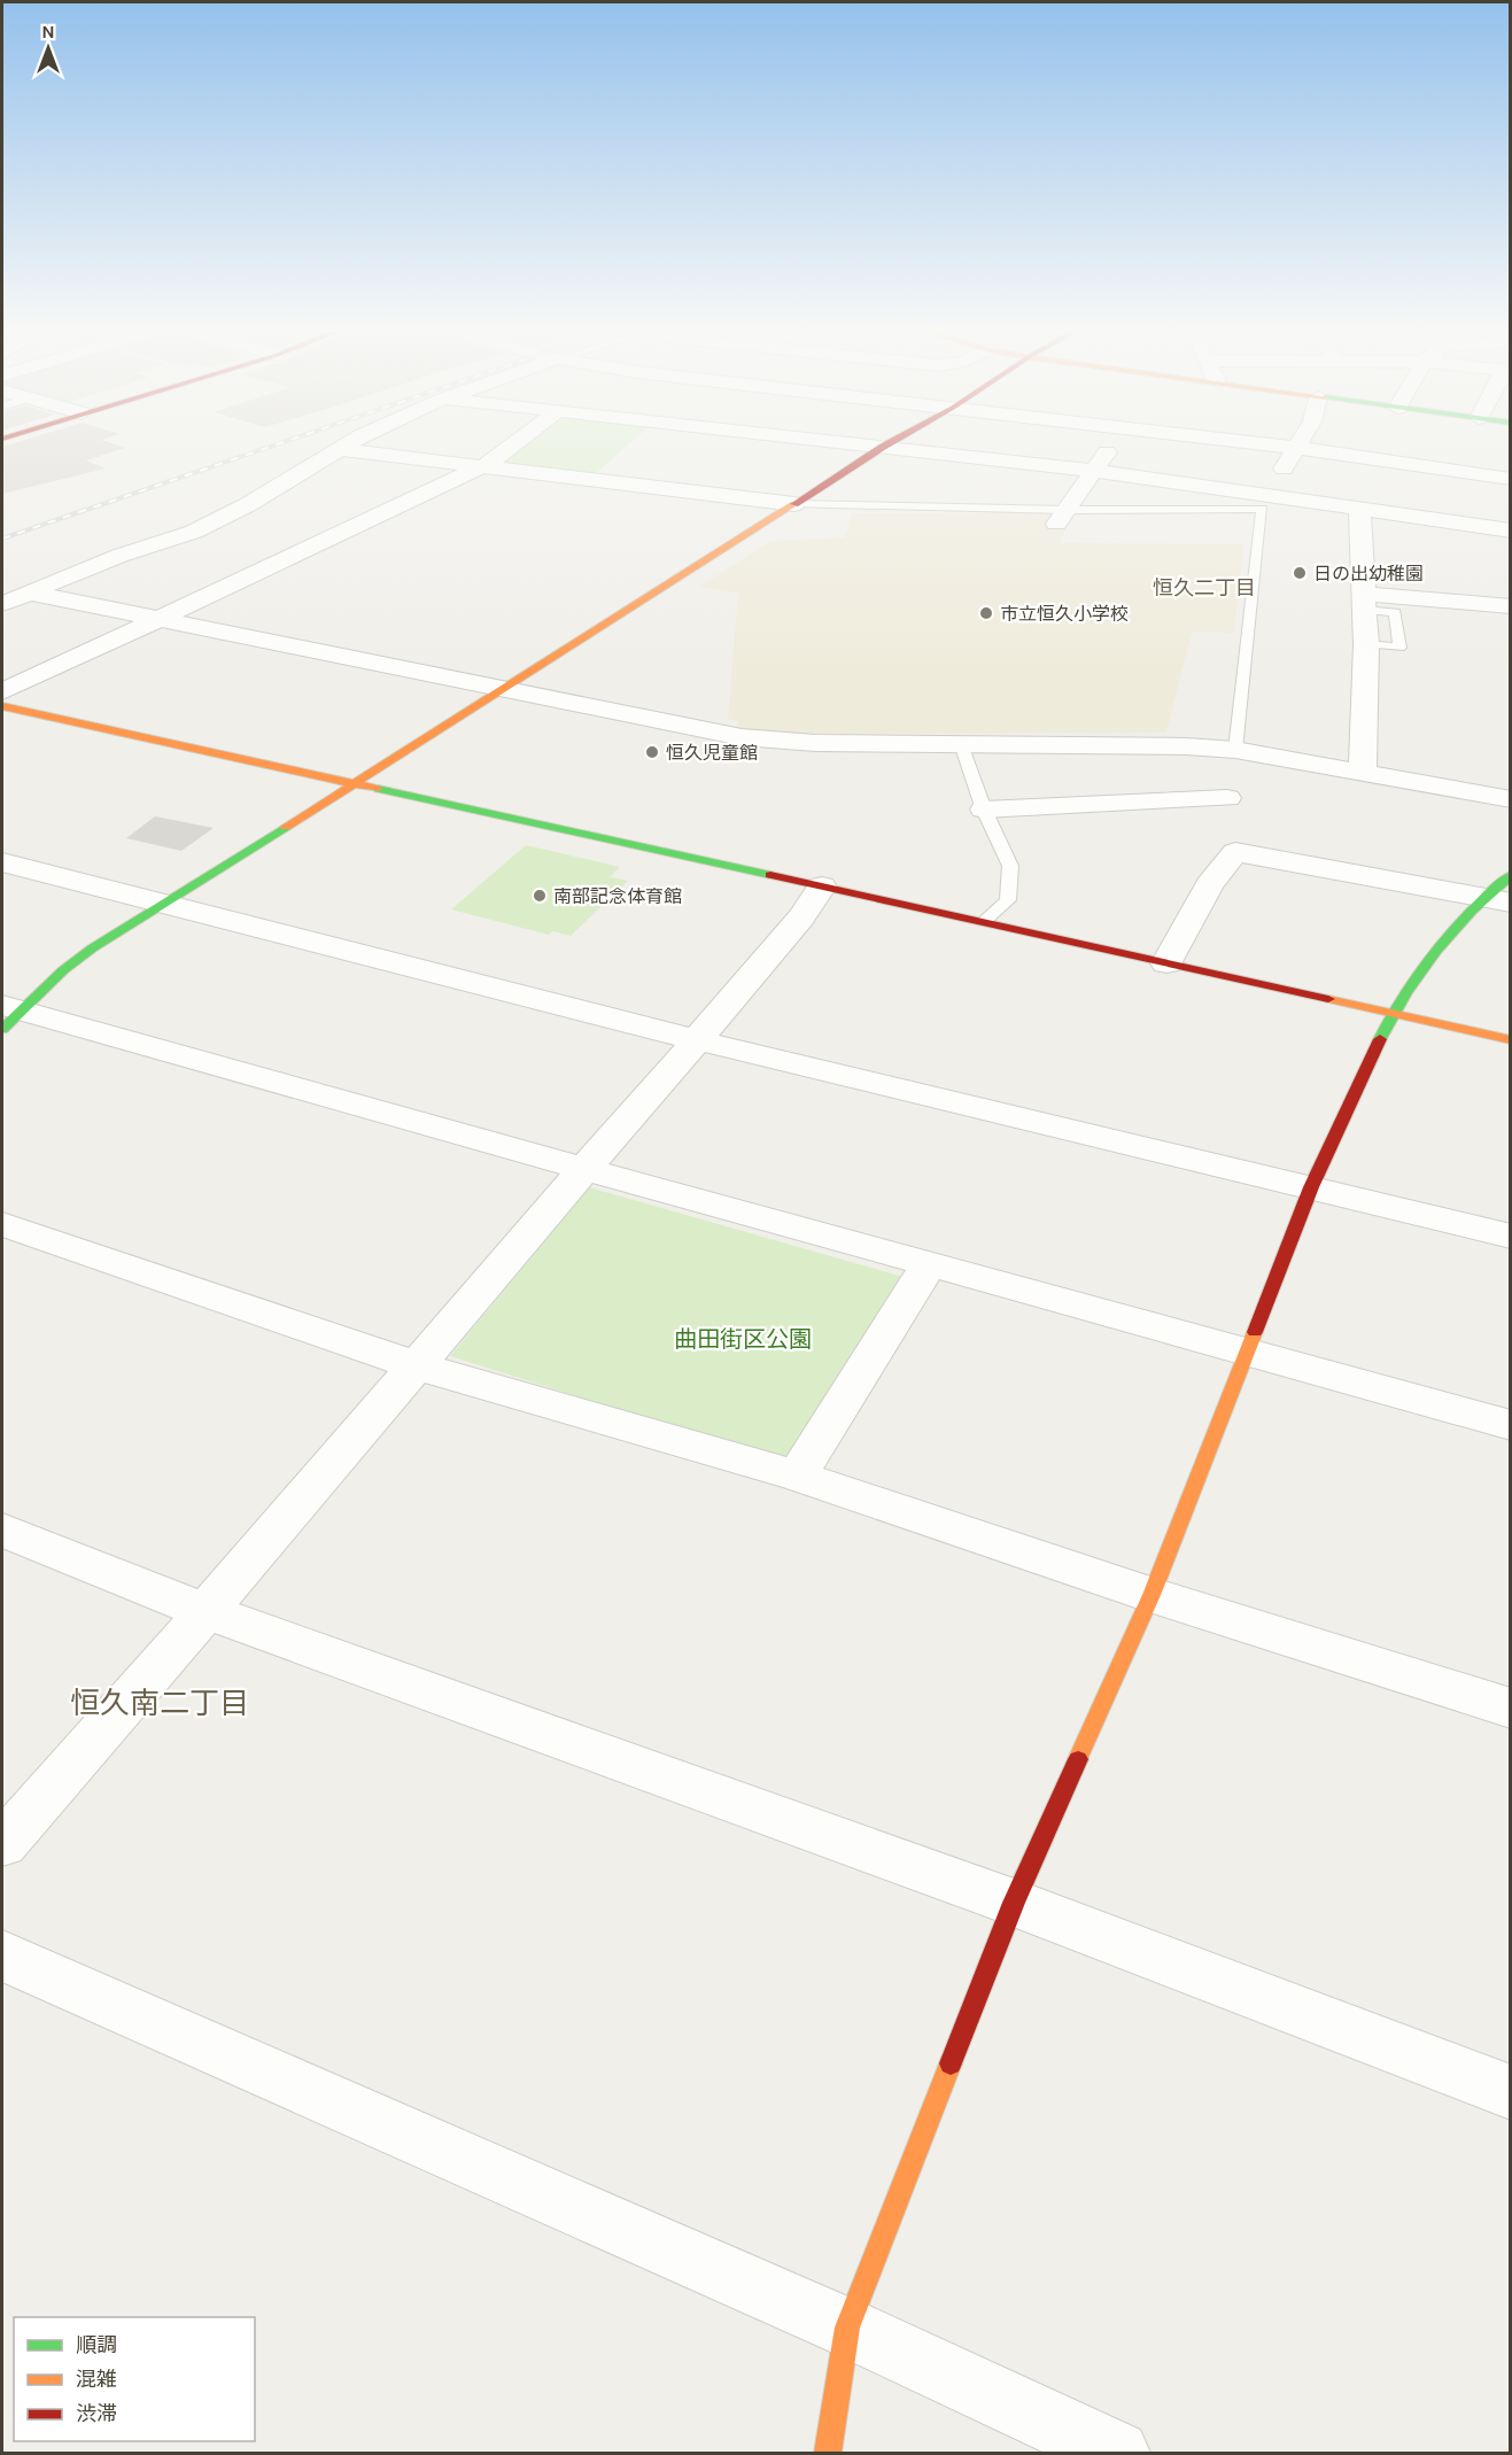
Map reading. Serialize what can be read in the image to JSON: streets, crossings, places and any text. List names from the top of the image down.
{
  "districts": ["恒久二丁目", "恒久南二丁目"],
  "parks": ["曲田街区公園"],
  "places": [
    "日の出幼稚園",
    "市立恒久小学校",
    "恒久児童館",
    "南部記念体育館"
  ],
  "legend": ["順調", "混雑", "渋滞"],
  "north": "top"
}
